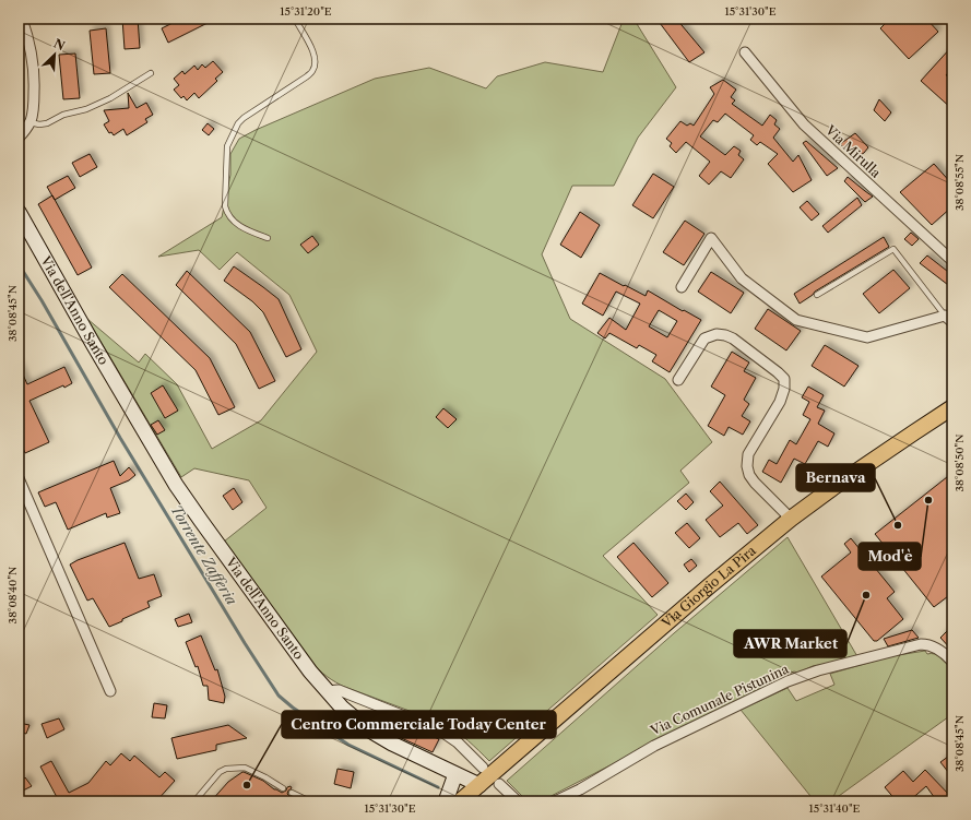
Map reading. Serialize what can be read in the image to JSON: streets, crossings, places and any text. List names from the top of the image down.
{
  "streets": {
    "main road": ["Via Giorgio La Pira"],
    "street": ["Via Mirulla", "Via dell'Anno Santo", "Via Comunale Pistunina"]
  },
  "crossings": [
    ["Via dell'Anno Santo", "Via Giorgio La Pira"]
  ],
  "water": ["Torrente Zafferia"],
  "places": [
    "Mod'è",
    "Bernava",
    "AWR Market",
    "Centro Commerciale Today Center"
  ],
  "north": "top right",
  "coordinates": [
    "15°31'20\"E",
    "15°31'30\"E",
    "38°08'55\"N",
    "38°08'45\"N",
    "38°08'50\"N",
    "38°08'40\"N",
    "15°31'40\"E"
  ]
}
